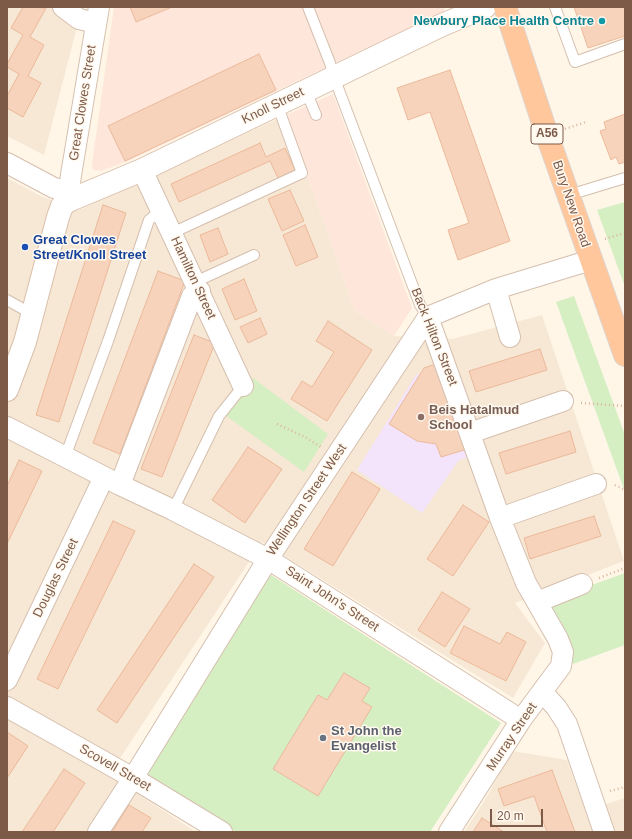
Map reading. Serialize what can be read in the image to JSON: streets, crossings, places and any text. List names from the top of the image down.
{
  "streets": {
    "highway": ["A56", "Bury New Road"],
    "main road": ["Great Clowes Street", "Knoll Street"],
    "street": [
      "Hamilton Street",
      "Back Hilton Street",
      "Wellington Street West",
      "Douglas Street",
      "Saint John's Street",
      "Murray Street",
      "Scovell Street"
    ]
  },
  "crossings": [
    ["Great Clowes Street", "Knoll Street"],
    ["Knoll Street", "Hamilton Street"],
    ["Knoll Street", "Back Hilton Street"],
    ["Hamilton Street", "Douglas Street"],
    ["Back Hilton Street", "Wellington Street West"],
    ["Back Hilton Street", "Murray Street"],
    ["Wellington Street West", "Saint John's Street"],
    ["Wellington Street West", "Scovell Street"],
    ["Douglas Street", "Saint John's Street"],
    ["Saint John's Street", "Murray Street"]
  ],
  "places": [
    "Newbury Place Health Centre",
    "Great Clowes Street/Knoll Street",
    "Beis Hatalmud School",
    "St John the Evangelist"
  ],
  "scale_bar": "20 m"
}
